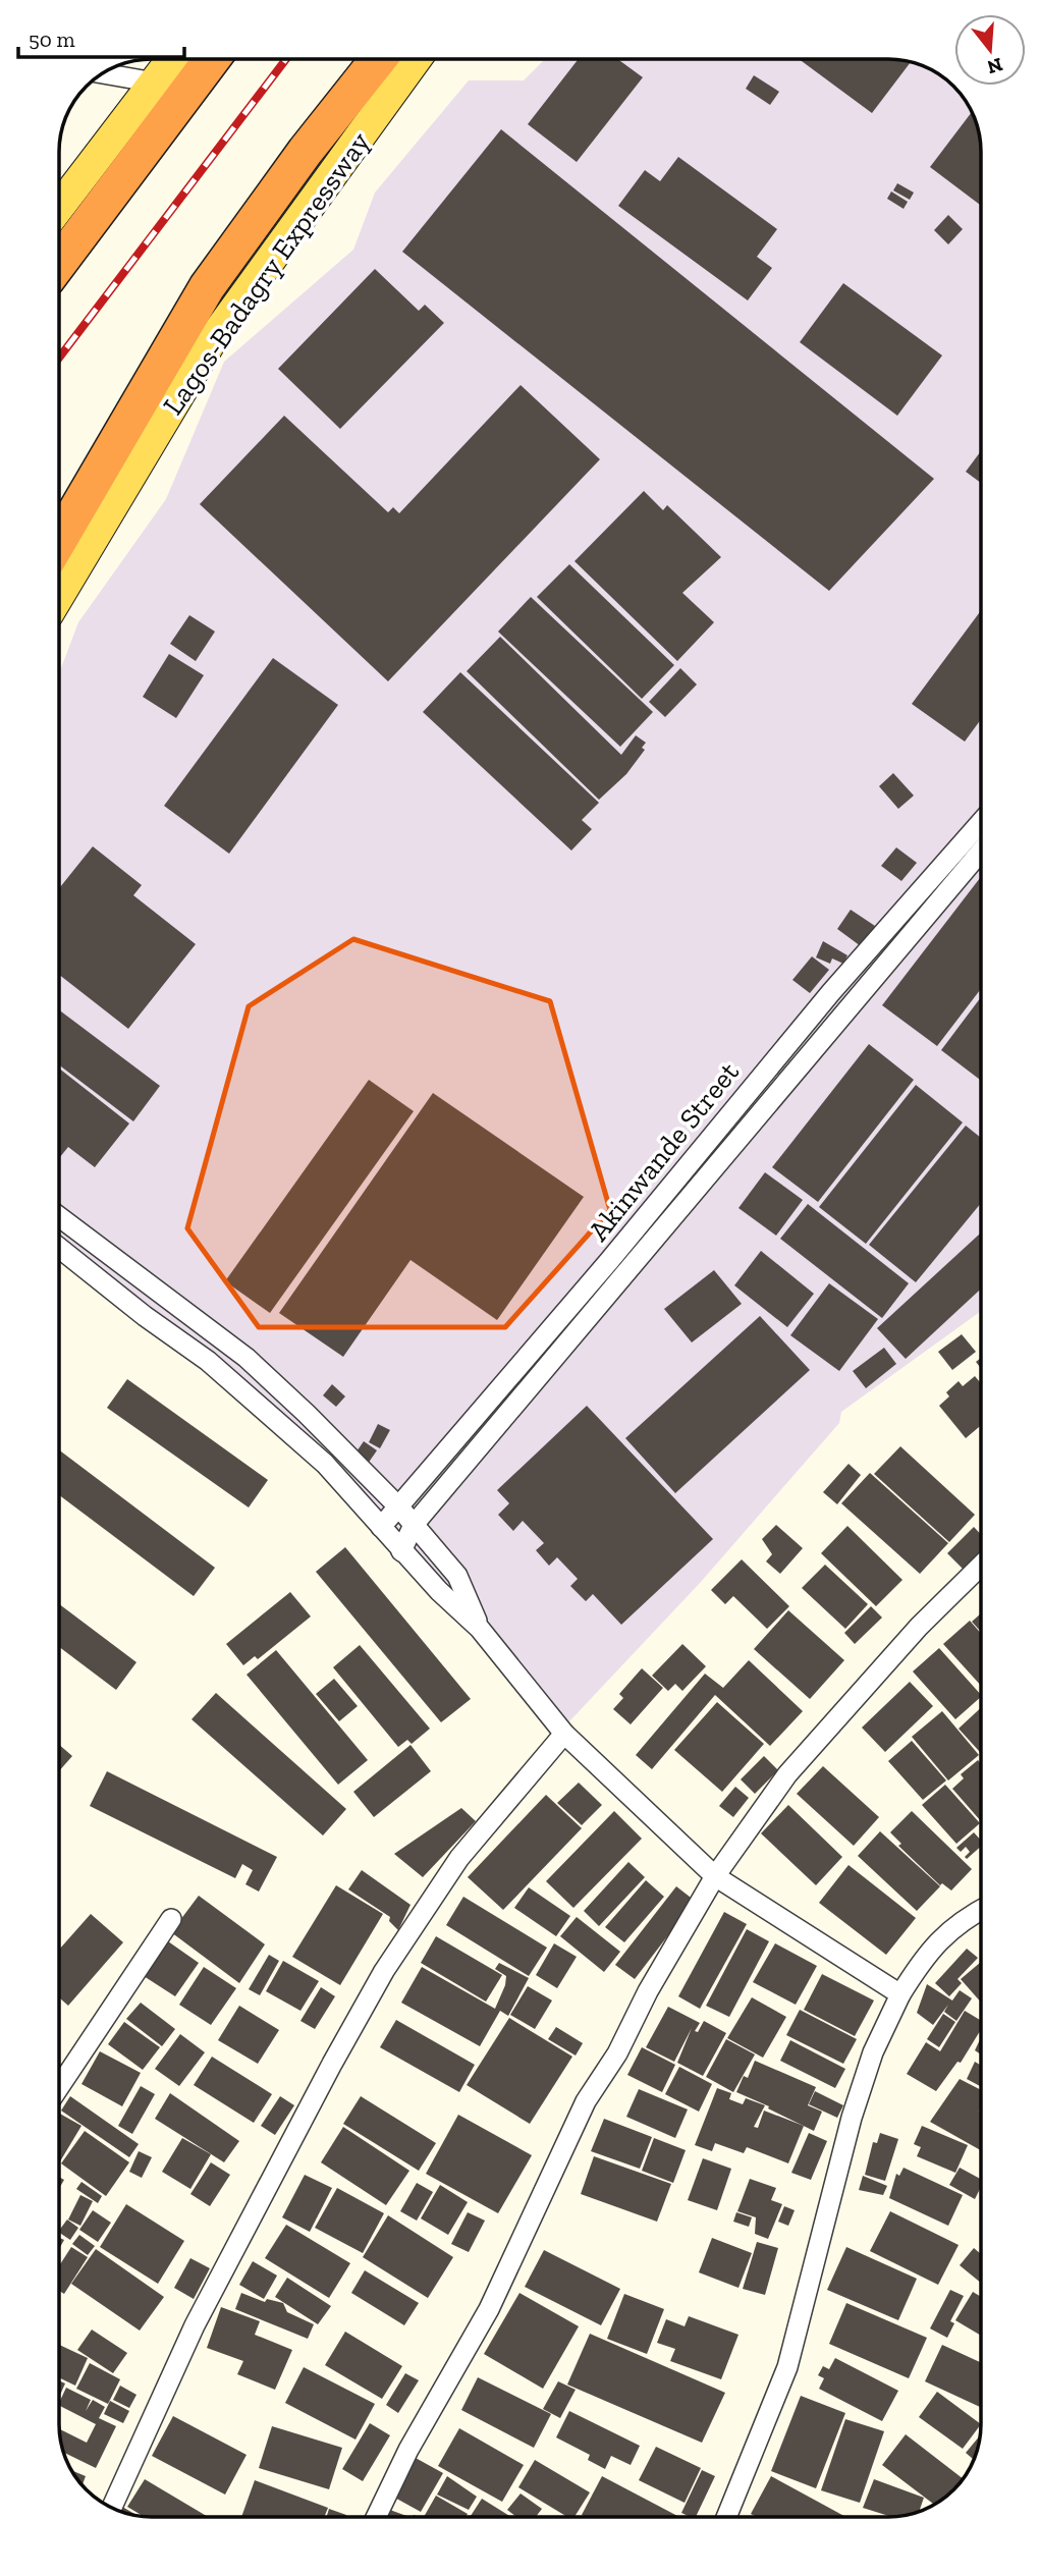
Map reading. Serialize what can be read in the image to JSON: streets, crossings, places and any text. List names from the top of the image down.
{
  "streets": {
    "highway": ["Lagos-Badagry Expressway"],
    "street": ["Akinwande Street"]
  },
  "scale_bar": "50 m",
  "north": "bottom"
}
